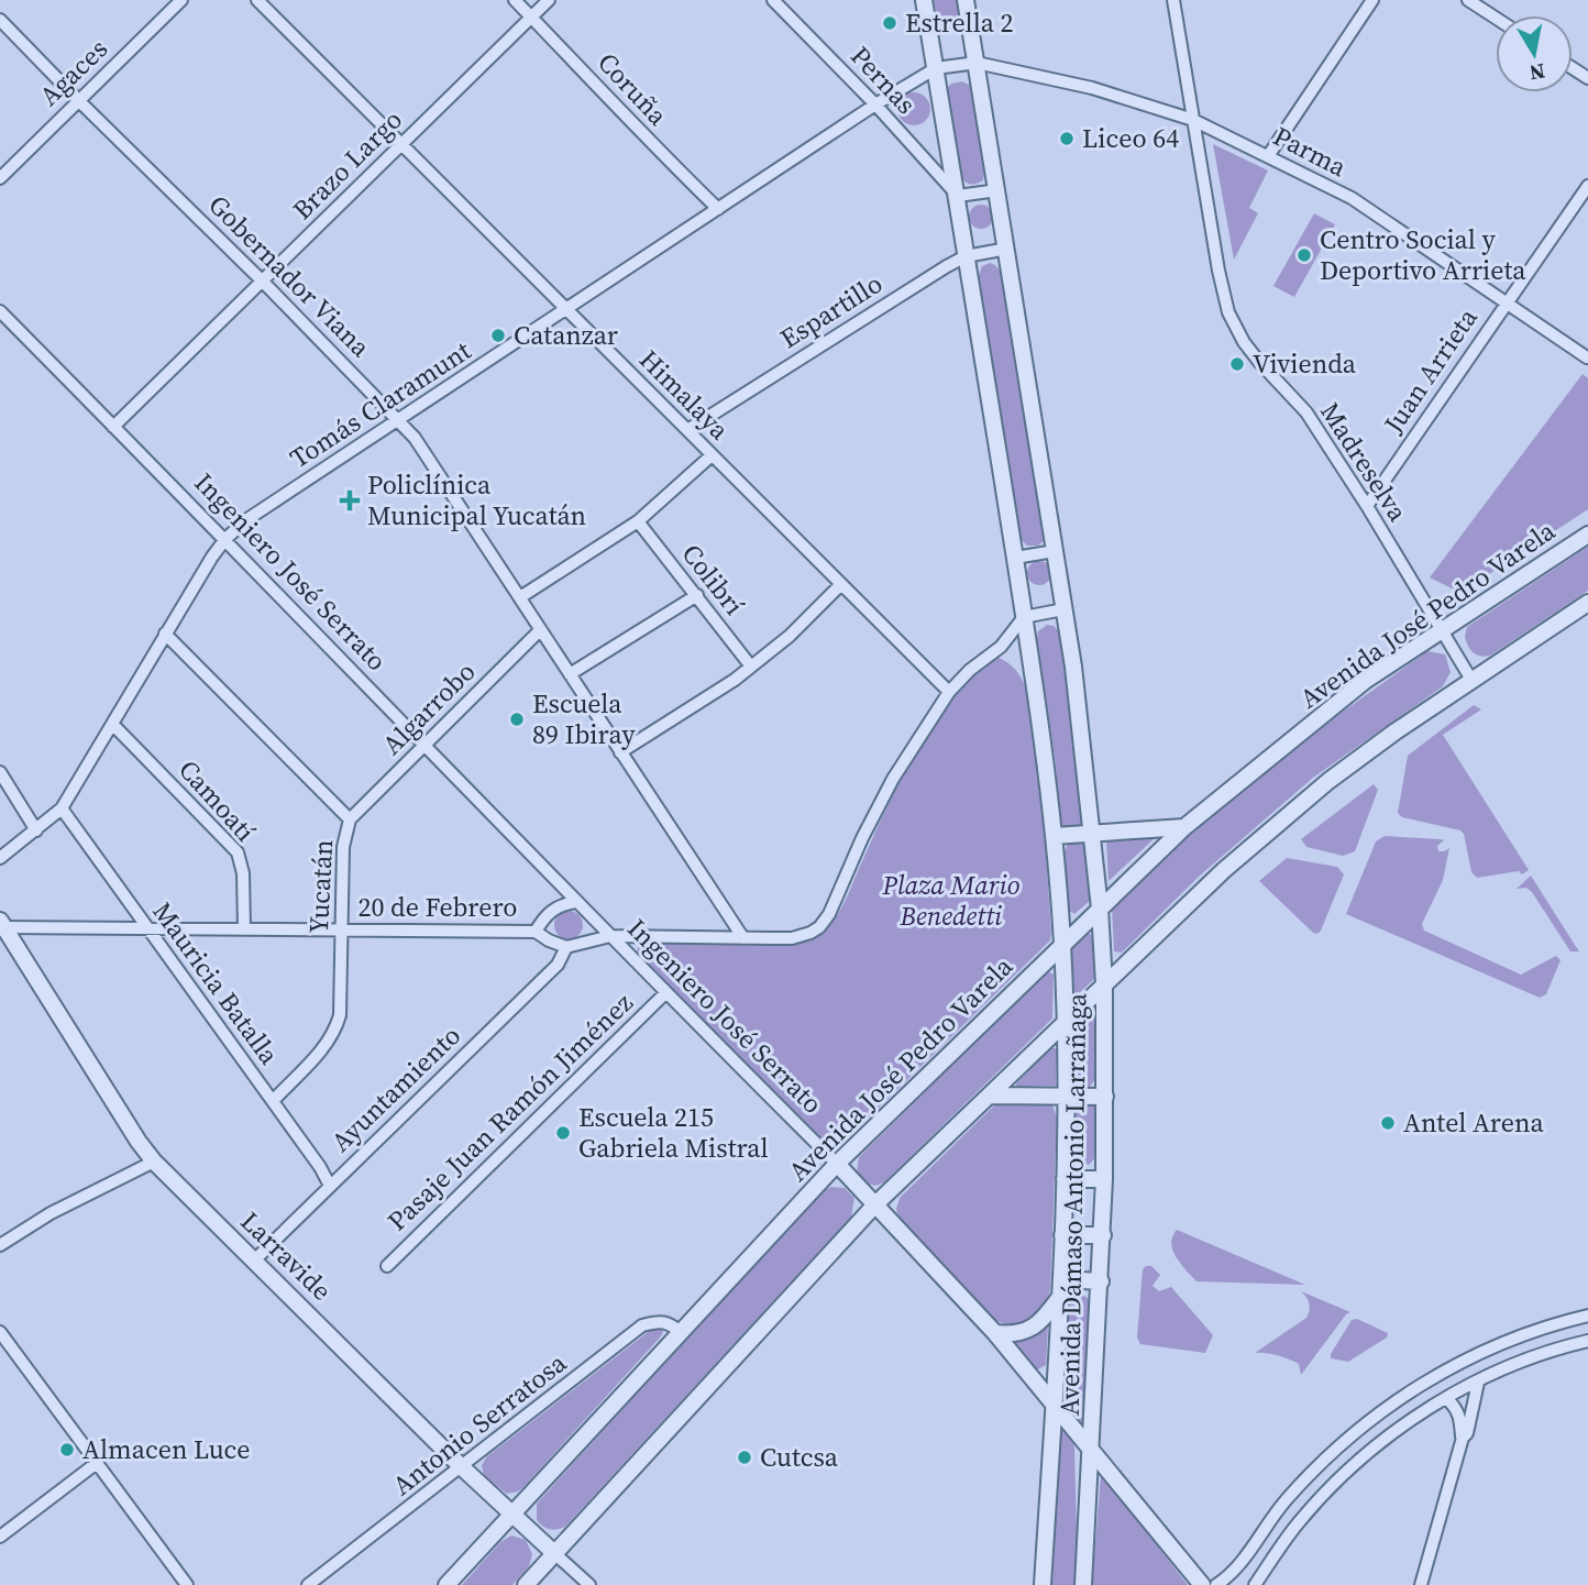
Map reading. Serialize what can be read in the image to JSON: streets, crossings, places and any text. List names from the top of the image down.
{
  "streets": {
    "street": [
      "Agaces",
      "Pernas",
      "Coruña",
      "Parma",
      "Brazo Largo",
      "Gobernador Viana",
      "Espartillo",
      "Juan Arrieta",
      "Himalaya",
      "Tomás Claramunt",
      "Madreselva",
      "Ingeniero José Serrato",
      "Colibrí",
      "Avenida José Pedro Varela",
      "Algarrobo",
      "Camoatí",
      "Yucatán",
      "20 de Febrero",
      "Mauricia Batalla",
      "Ayuntamiento",
      "Pasaje Juan Ramón Jiménez",
      "Avenida Dámaso Antonio Larrañaga",
      "Larravide",
      "Antonio Serratosa"
    ]
  },
  "crossings": [
    ["Agaces", "Gobernador Viana"],
    ["Pernas", "Tomás Claramunt"],
    ["Pernas", "Avenida Dámaso Antonio Larrañaga"],
    ["Coruña", "Brazo Largo"],
    ["Coruña", "Tomás Claramunt"],
    ["Parma", "Juan Arrieta"],
    ["Parma", "Tomás Claramunt"],
    ["Parma", "Madreselva"],
    ["Parma", "Avenida Dámaso Antonio Larrañaga"],
    ["Brazo Largo", "Gobernador Viana"],
    ["Brazo Largo", "Himalaya"],
    ["Brazo Largo", "Ingeniero José Serrato"],
    ["Gobernador Viana", "Tomás Claramunt"],
    ["Gobernador Viana", "Algarrobo"],
    ["Espartillo", "Himalaya"],
    ["Espartillo", "Avenida Dámaso Antonio Larrañaga"],
    ["Juan Arrieta", "Madreselva"],
    ["Himalaya", "Tomás Claramunt"],
    ["Tomás Claramunt", "Ingeniero José Serrato"],
    ["Tomás Claramunt", "Camoatí"],
    ["Tomás Claramunt", "Yucatán"],
    ["Tomás Claramunt", "Mauricia Batalla"],
    ["Tomás Claramunt", "Avenida Dámaso Antonio Larrañaga"],
    ["Madreselva", "Avenida José Pedro Varela"],
    ["Ingeniero José Serrato", "Avenida José Pedro Varela"],
    ["Ingeniero José Serrato", "Algarrobo"],
    ["Ingeniero José Serrato", "Pasaje Juan Ramón Jiménez"],
    ["Ingeniero José Serrato", "Avenida Dámaso Antonio Larrañaga"],
    ["Avenida José Pedro Varela", "Avenida Dámaso Antonio Larrañaga"],
    ["Avenida José Pedro Varela", "Larravide"],
    ["Avenida José Pedro Varela", "Antonio Serratosa"],
    ["Algarrobo", "Yucatán"],
    ["Camoatí", "20 de Febrero"],
    ["Yucatán", "20 de Febrero"],
    ["Yucatán", "Mauricia Batalla"],
    ["20 de Febrero", "Mauricia Batalla"],
    ["20 de Febrero", "Ayuntamiento"],
    ["20 de Febrero", "Larravide"],
    ["Mauricia Batalla", "Ayuntamiento"],
    ["Ayuntamiento", "Larravide"],
    ["Larravide", "Antonio Serratosa"]
  ],
  "parks": ["Plaza Mario Benedetti"],
  "places": {
    "other": [
      "Estrella 2",
      "Liceo 64",
      "Centro Social y Deportivo Arrieta",
      "Catanzar",
      "Vivienda",
      "Escuela 89 Ibiray",
      "Antel Arena",
      "Escuela 215 Gabriela Mistral",
      "Almacen Luce",
      "Cutcsa"
    ],
    "health": ["Policlínica Municipal Yucatán"]
  },
  "north": "bottom"
}
